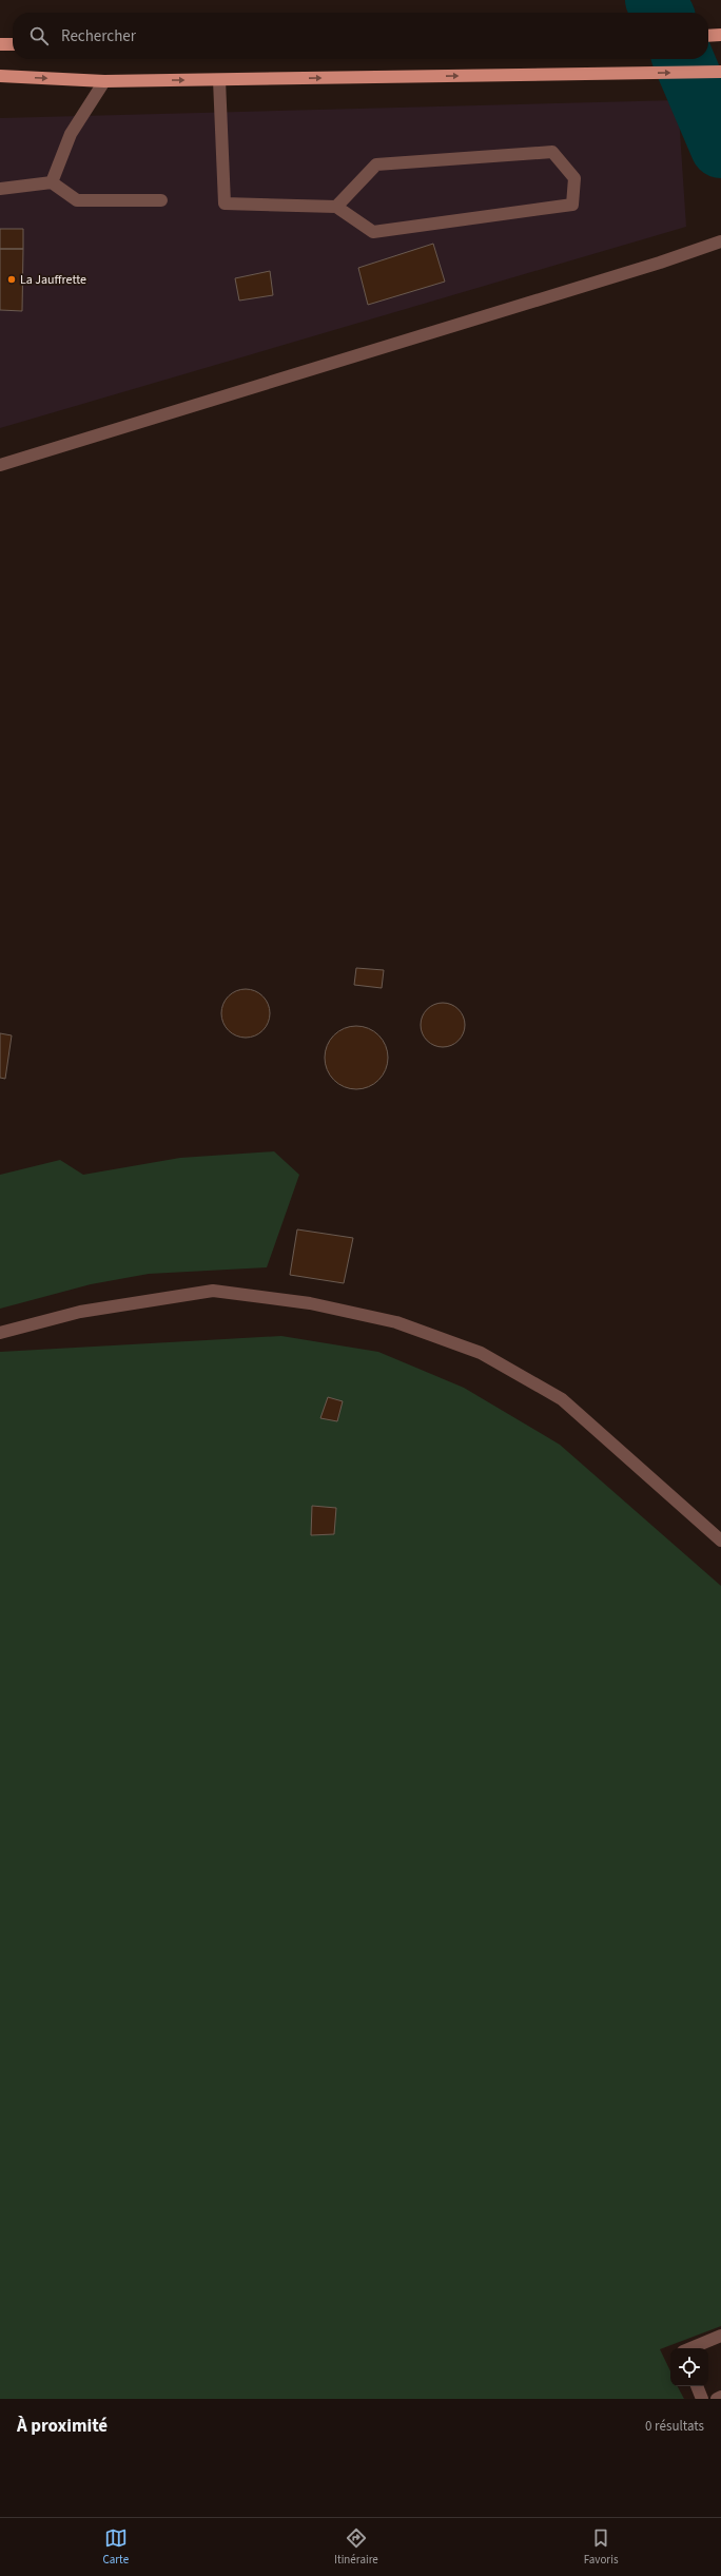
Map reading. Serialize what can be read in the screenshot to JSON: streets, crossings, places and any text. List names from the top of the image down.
{
  "places": ["La Jauffrette"],
  "page": {
    "search": "Rechercher",
    "heading": ["À proximité", "0 résultats"],
    "nav": ["Carte", "Itinéraire", "Favoris"]
  }
}
